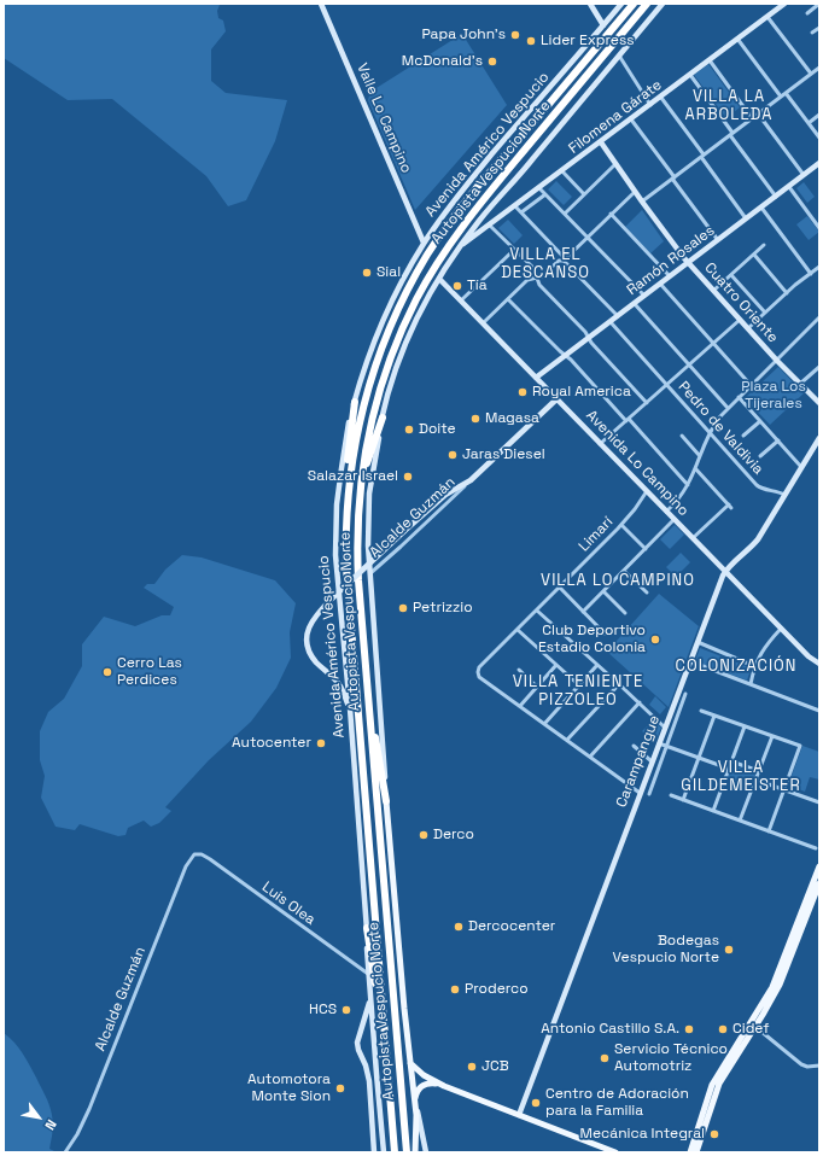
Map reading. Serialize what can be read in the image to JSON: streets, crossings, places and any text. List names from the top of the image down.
{
  "streets": {
    "highway": ["Autopista Vespucio Norte"],
    "main road": [
      "Filomena Gárate",
      "Valle Lo Campino",
      "Avenida Américo Vespucio",
      "Ramón Rosales",
      "Cuatro Oriente",
      "Avenida Lo Campino",
      "Alcalde Guzmán",
      "Carampangue"
    ],
    "street": ["Pedro de Valdivia", "Limarí", "Luis Olea"]
  },
  "crossings": [
    ["Filomena Gárate", "Cuatro Oriente"],
    ["Valle Lo Campino", "Avenida Américo Vespucio"],
    ["Avenida Américo Vespucio", "Luis Olea"],
    ["Ramón Rosales", "Cuatro Oriente"],
    ["Ramón Rosales", "Pedro de Valdivia"],
    ["Ramón Rosales", "Avenida Lo Campino"],
    ["Pedro de Valdivia", "Carampangue"],
    ["Avenida Lo Campino", "Alcalde Guzmán"],
    ["Avenida Lo Campino", "Limarí"],
    ["Avenida Lo Campino", "Carampangue"],
    ["Alcalde Guzmán", "Luis Olea"]
  ],
  "districts": [
    "VILLA LA ARBOLEDA",
    "VILLA EL DESCANSO",
    "VILLA LO CAMPINO",
    "COLONIZACIÓN",
    "VILLA TENIENTE PIZZOLEO",
    "VILLA GILDEMEISTER"
  ],
  "parks": ["Plaza Los Tijerales"],
  "places": [
    "Papa John's",
    "Lider Express",
    "McDonald's",
    "Sial",
    "Tía",
    "Royal America",
    "Magasa",
    "Doite",
    "Jaras Diesel",
    "Salazar Israel",
    "Petrizzio",
    "Club Deportivo Estadio Colonia",
    "Cerro Las Perdices",
    "Autocenter",
    "Derco",
    "Dercocenter",
    "Bodegas Vespucio Norte",
    "Proderco",
    "HCS",
    "Antonio Castillo S.A.",
    "Cidef",
    "Servicio Técnico Automotriz",
    "JCB",
    "Automotora Monte Sion",
    "Centro de Adoración para la Familia",
    "Mecánica Integral"
  ],
  "north": "bottom right"
}
